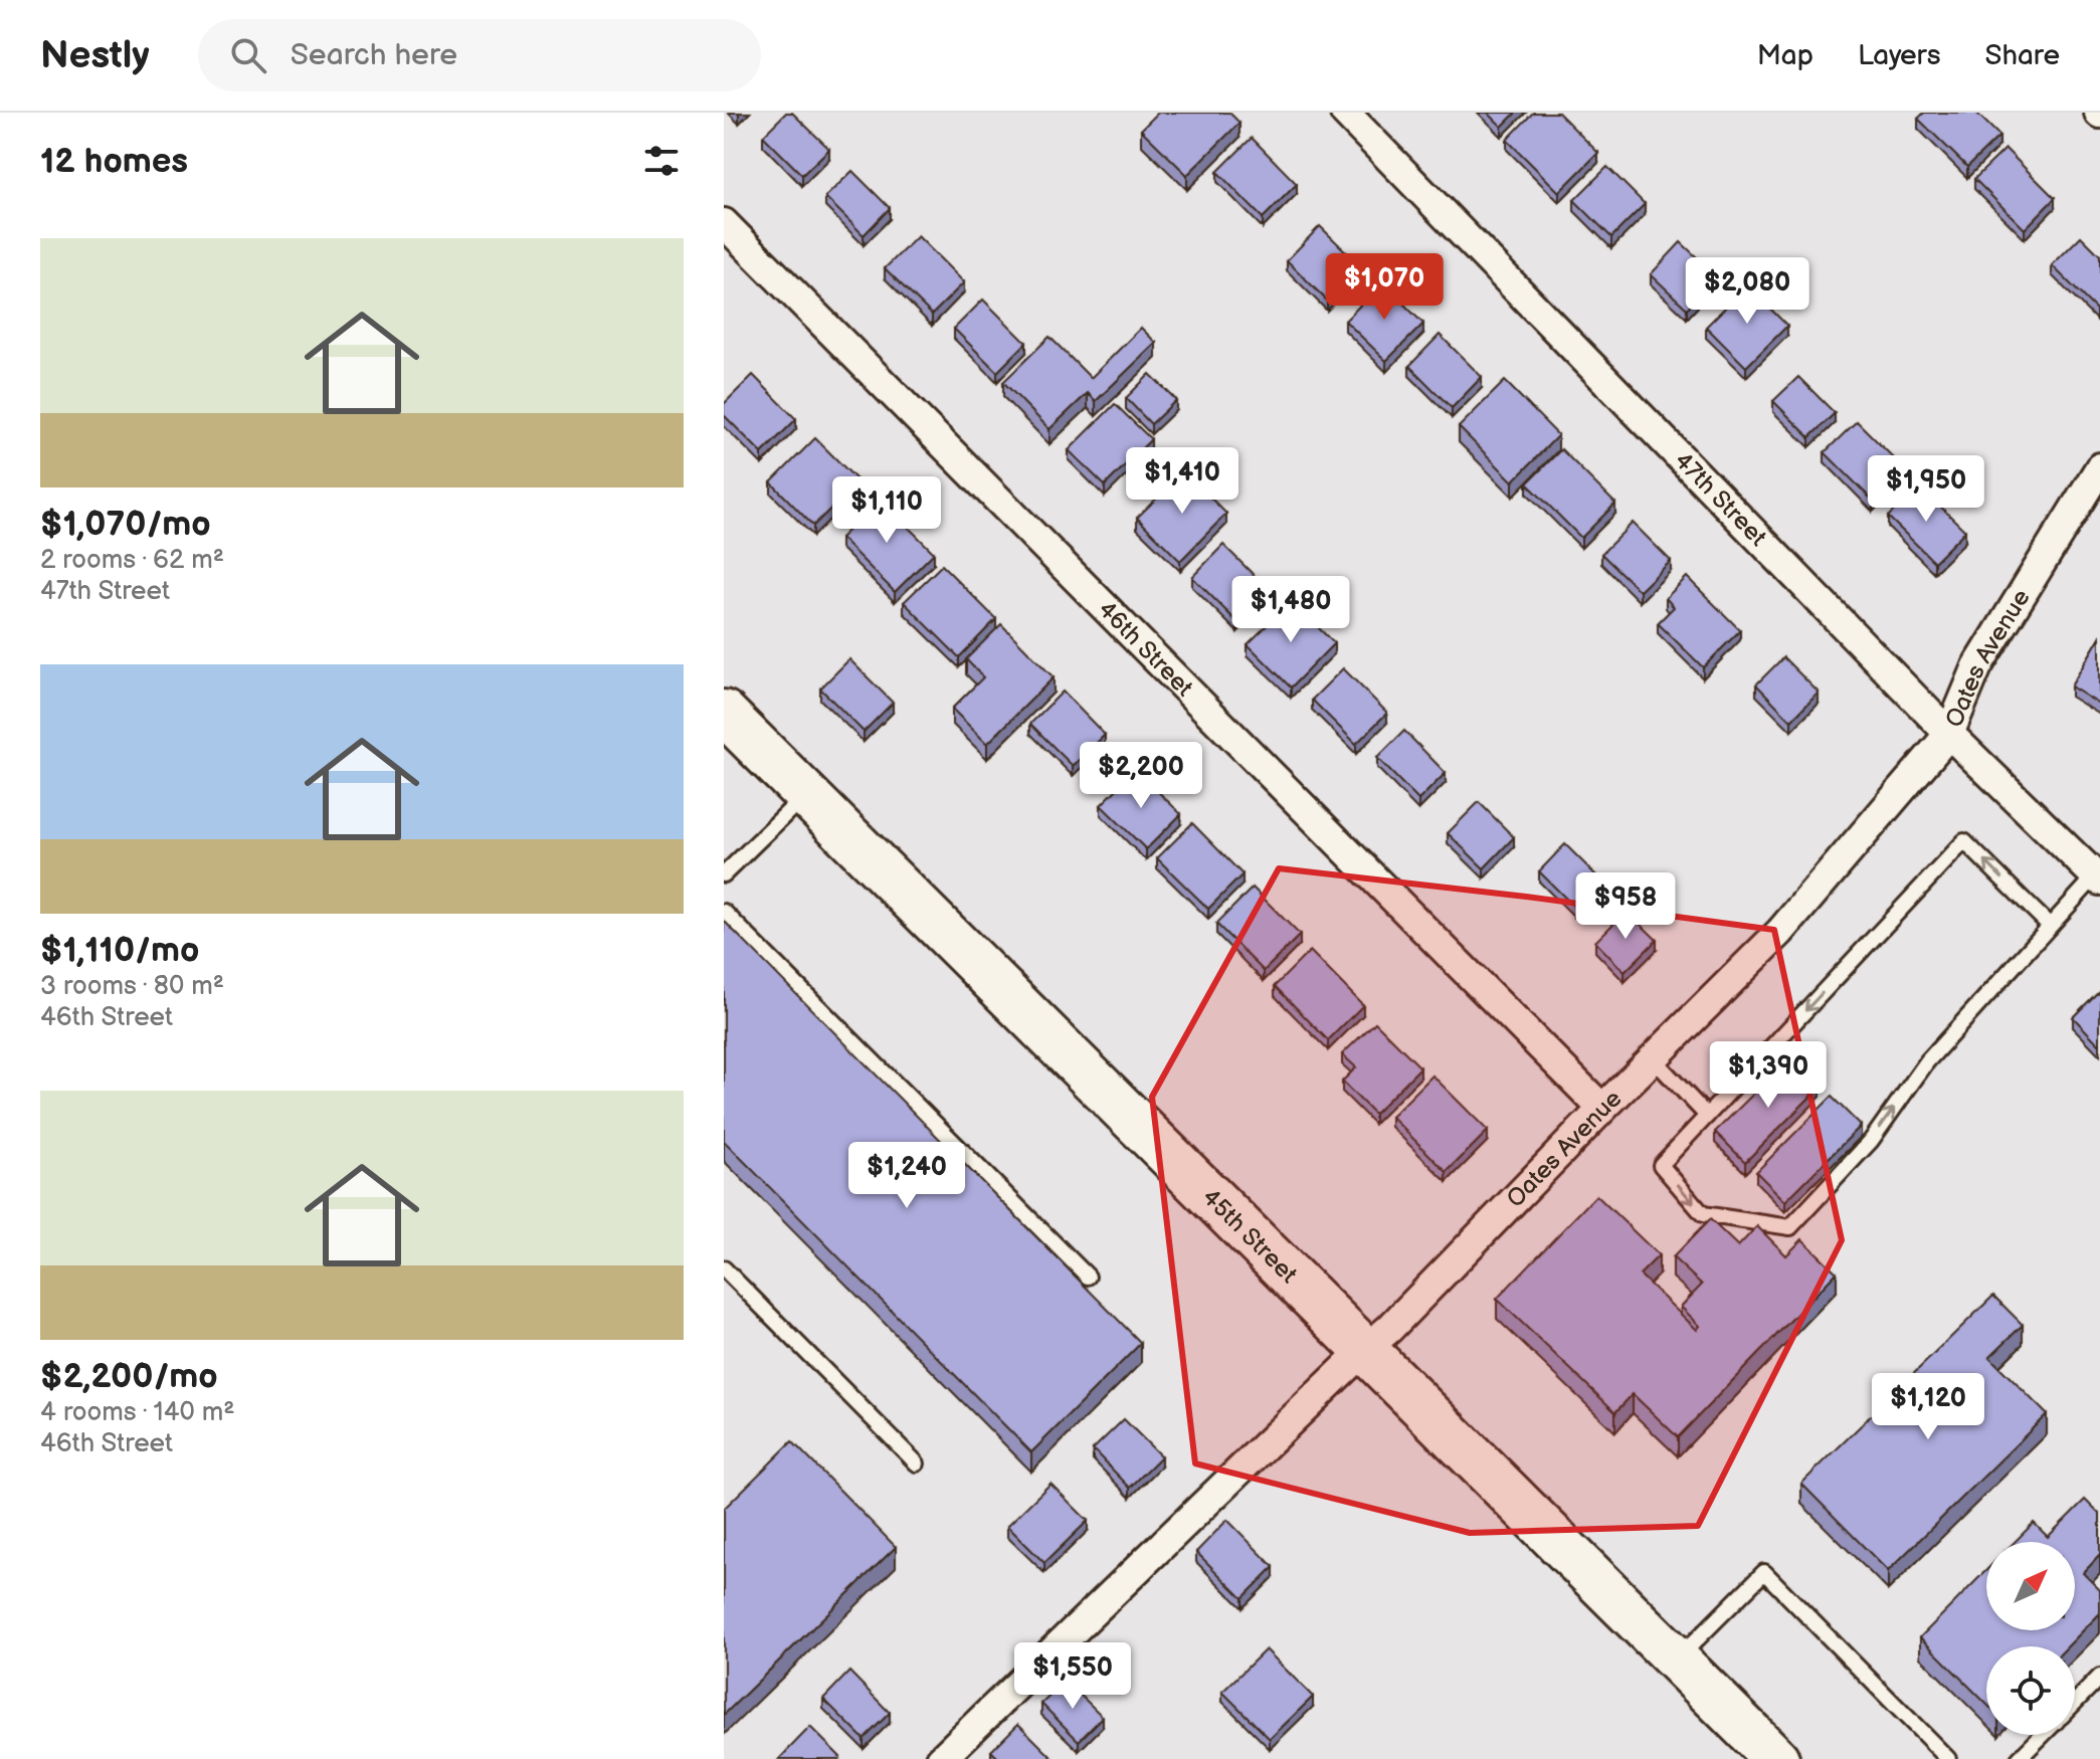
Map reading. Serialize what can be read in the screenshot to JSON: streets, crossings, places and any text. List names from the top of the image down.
{
  "streets": {
    "main road": ["45th Street"],
    "street": ["47th Street", "46th Street", "Oates Avenue"]
  },
  "crossings": [
    ["47th Street", "Oates Avenue"],
    ["46th Street", "Oates Avenue"],
    ["Oates Avenue", "45th Street"]
  ],
  "north": "top right",
  "page": {
    "header": "Nestly",
    "search": "Search here",
    "nav": ["Map", "Layers", "Share"],
    "heading": "12 homes",
    "list": [
      {
        "name": "$1,070/mo",
        "note": "2 rooms · 62 m² · 47th Street"
      },
      {
        "name": "$1,110/mo",
        "note": "3 rooms · 80 m² · 46th Street"
      },
      {
        "name": "$2,200/mo",
        "note": "4 rooms · 140 m² · 46th Street"
      }
    ],
    "price": [
      "$1,070",
      "$2,080",
      "$1,410",
      "$1,950",
      "$1,110",
      "$1,480",
      "$2,200",
      "$958",
      "$1,390",
      "$1,240",
      "$1,120",
      "$1,550"
    ]
  }
}
